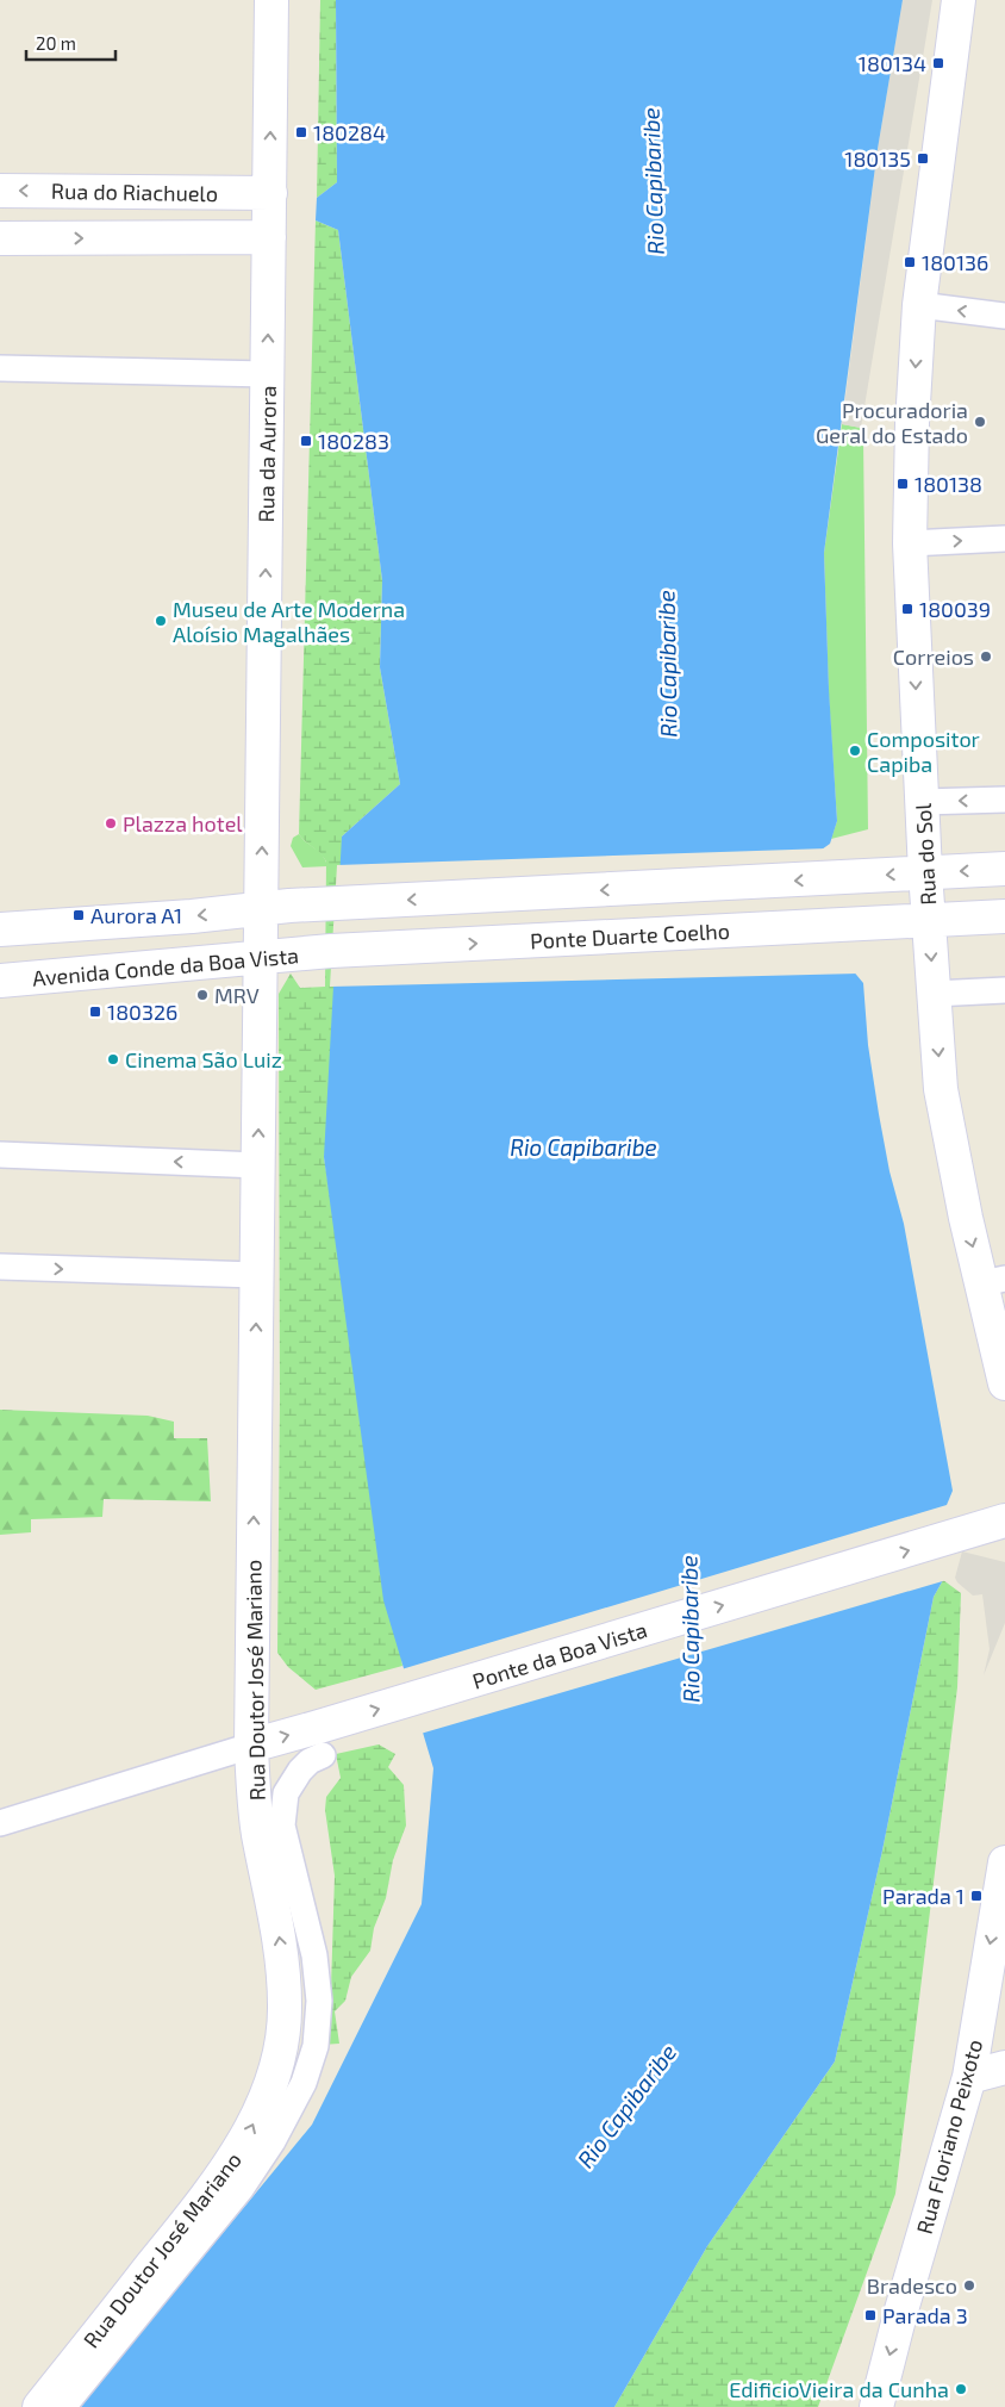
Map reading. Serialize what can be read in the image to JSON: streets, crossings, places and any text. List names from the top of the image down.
{
  "streets": {
    "main road": [
      "Rua do Riachuelo",
      "Rua da Aurora",
      "Rua do Sol",
      "Ponte Duarte Coelho",
      "Avenida Conde da Boa Vista",
      "Ponte da Boa Vista",
      "Rua Doutor José Mariano",
      "Rua Floriano Peixoto"
    ]
  },
  "crossings": [
    ["Rua do Riachuelo", "Rua da Aurora"],
    ["Rua da Aurora", "Rua Doutor José Mariano"],
    ["Rua do Sol", "Ponte Duarte Coelho"],
    ["Ponte Duarte Coelho", "Avenida Conde da Boa Vista"],
    ["Avenida Conde da Boa Vista", "Rua Doutor José Mariano"],
    ["Ponte da Boa Vista", "Rua Doutor José Mariano"]
  ],
  "one_way": [
    "Rua da Aurora",
    "Rua do Sol",
    "Ponte da Boa Vista",
    "Rua Doutor José Mariano",
    "Rua Floriano Peixoto"
  ],
  "water": ["Rio Capibaribe"],
  "places": {
    "transit": [
      "180134",
      "180284",
      "180135",
      "180136",
      "180283",
      "180138",
      "180039",
      "Aurora A1",
      "180326",
      "Parada 1",
      "Parada 3"
    ],
    "other": [
      "Procuradoria Geral do Estado",
      "Museu de Arte Moderna Aloísio Magalhães",
      "Correios",
      "Compositor Capiba",
      "Plazza hotel",
      "MRV",
      "Cinema São Luiz",
      "Bradesco",
      "EdificioVieira da Cunha"
    ]
  },
  "scale_bar": "20 m"
}
